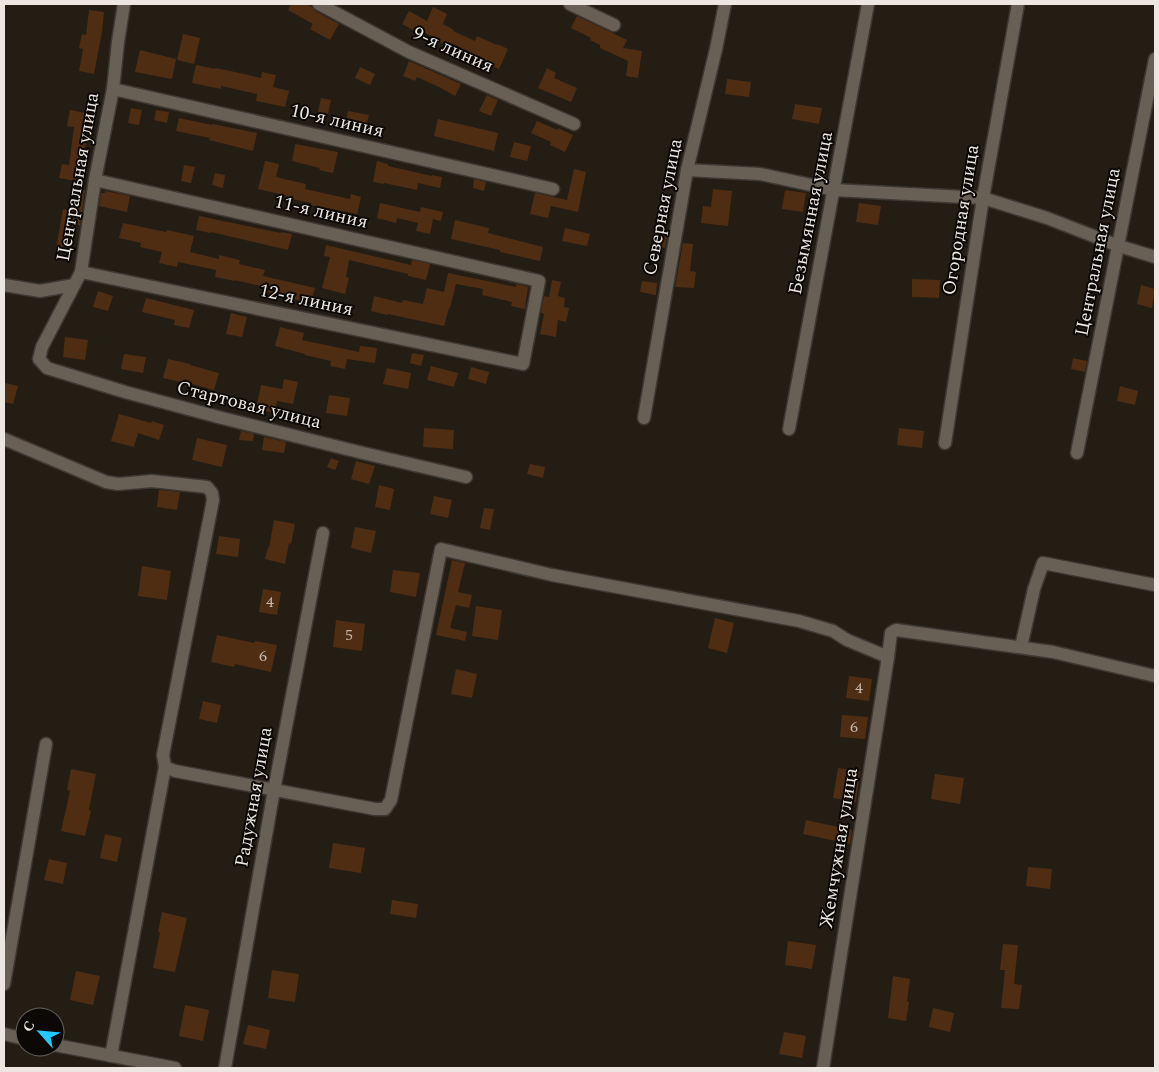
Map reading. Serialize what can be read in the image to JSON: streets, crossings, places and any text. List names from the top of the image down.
{
  "streets": {
    "street": [
      "9-я линия",
      "10-я линия",
      "Центральная улица",
      "Северная улица",
      "11-я линия",
      "Безымянная улица",
      "Огородная улица",
      "12-я линия",
      "Стартовая улица",
      "Радужная улица",
      "Жемчужная улица"
    ]
  },
  "crossings": [
    ["10-я линия", "Центральная улица"],
    ["Центральная улица", "11-я линия"],
    ["Центральная улица", "12-я линия"],
    ["Центральная улица", "Стартовая улица"],
    ["11-я линия", "12-я линия"]
  ],
  "house_numbers": [
    "4",
    "5",
    "6",
    "4",
    "6"
  ],
  "north": "top left"
}
